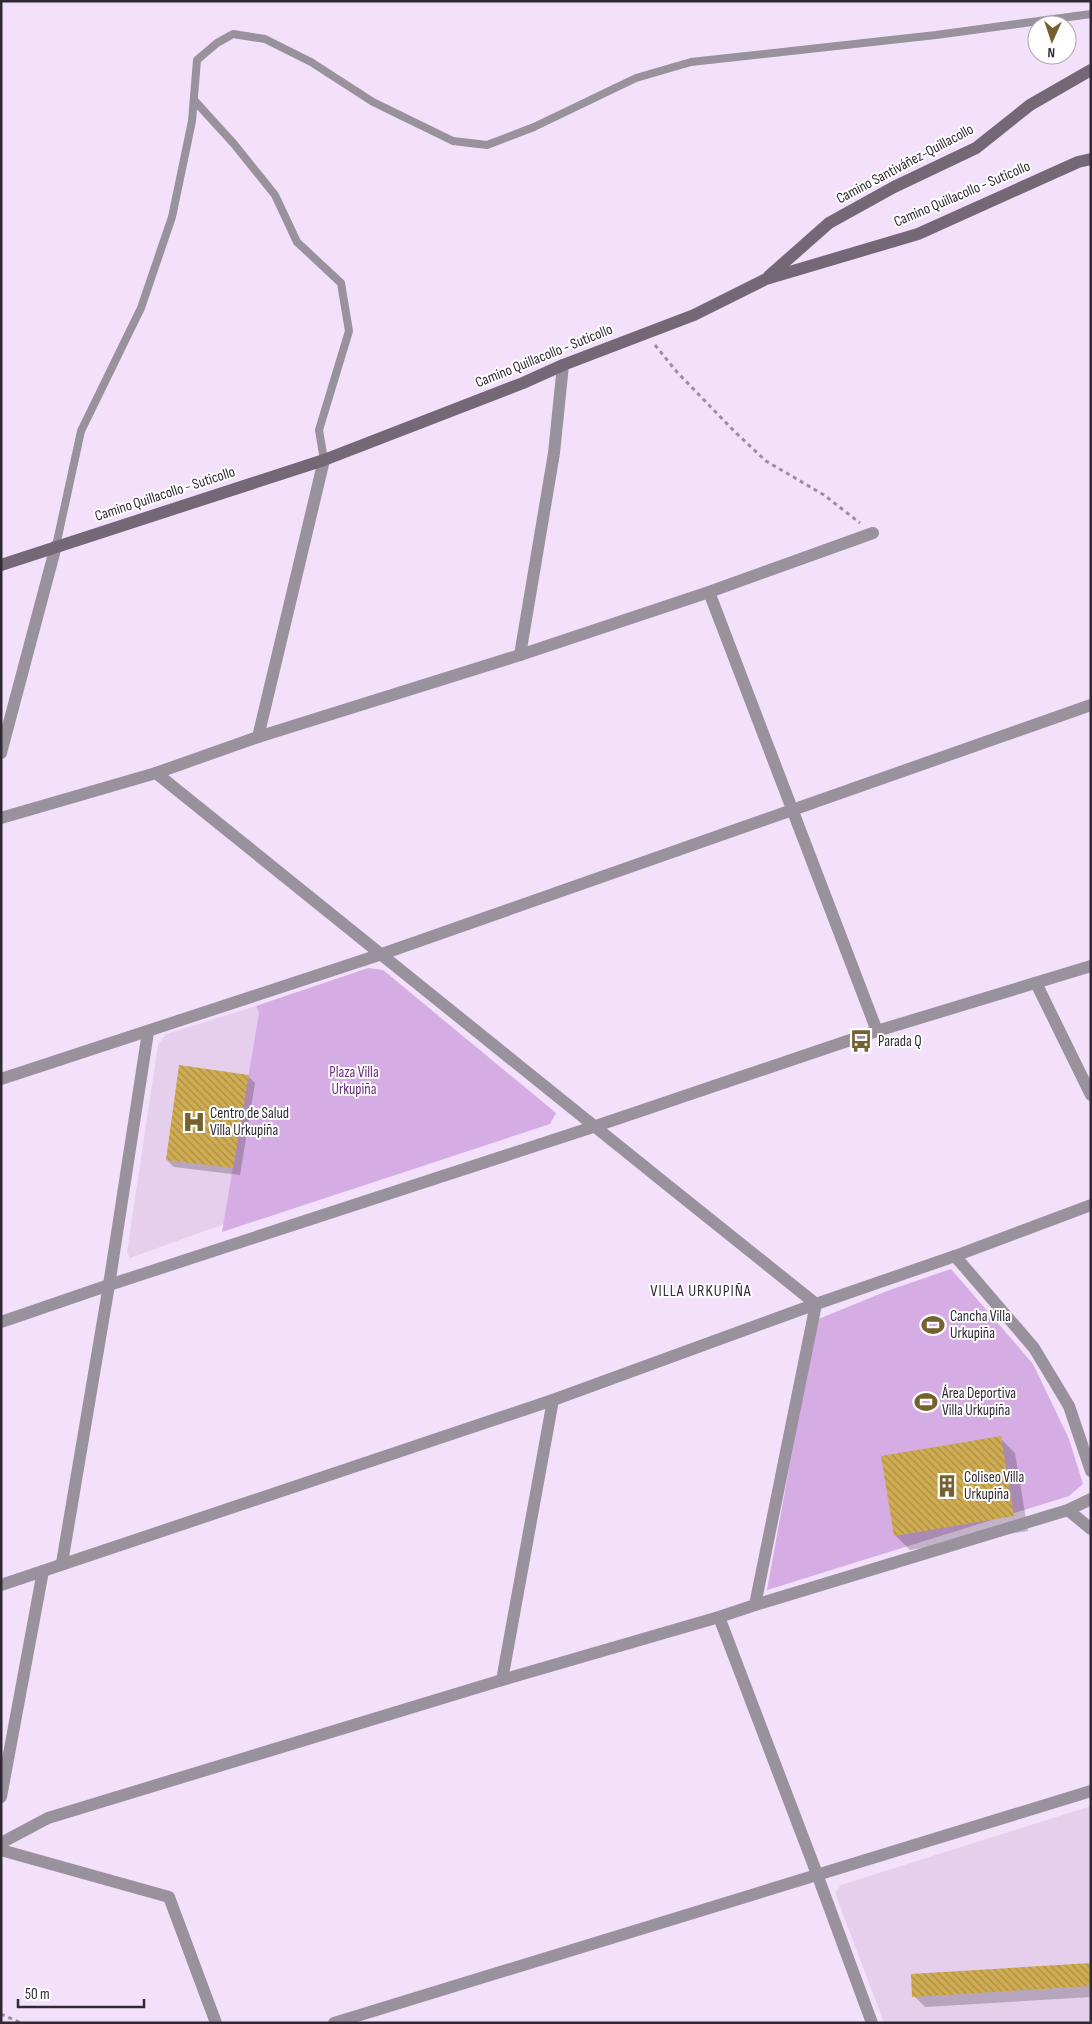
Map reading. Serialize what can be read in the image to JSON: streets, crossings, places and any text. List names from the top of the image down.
{
  "streets": {
    "main road": ["Camino Santiváñez-Quillacollo", "Camino Quillacollo - Suticollo"]
  },
  "crossings": [
    ["Camino Santiváñez-Quillacollo", "Camino Quillacollo - Suticollo"]
  ],
  "districts": ["VILLA URKUPIÑA"],
  "parks": ["Plaza Villa Urkupiña"],
  "places": {
    "bus stop": ["Parada Q"],
    "hospital": ["Centro de Salud Villa Urkupiña"],
    "sports": ["Cancha Villa Urkupiña", "Área Deportiva Villa Urkupiña"],
    "building": ["Coliseo Villa Urkupiña"]
  },
  "scale_bar": "50 m",
  "north": "bottom"
}
